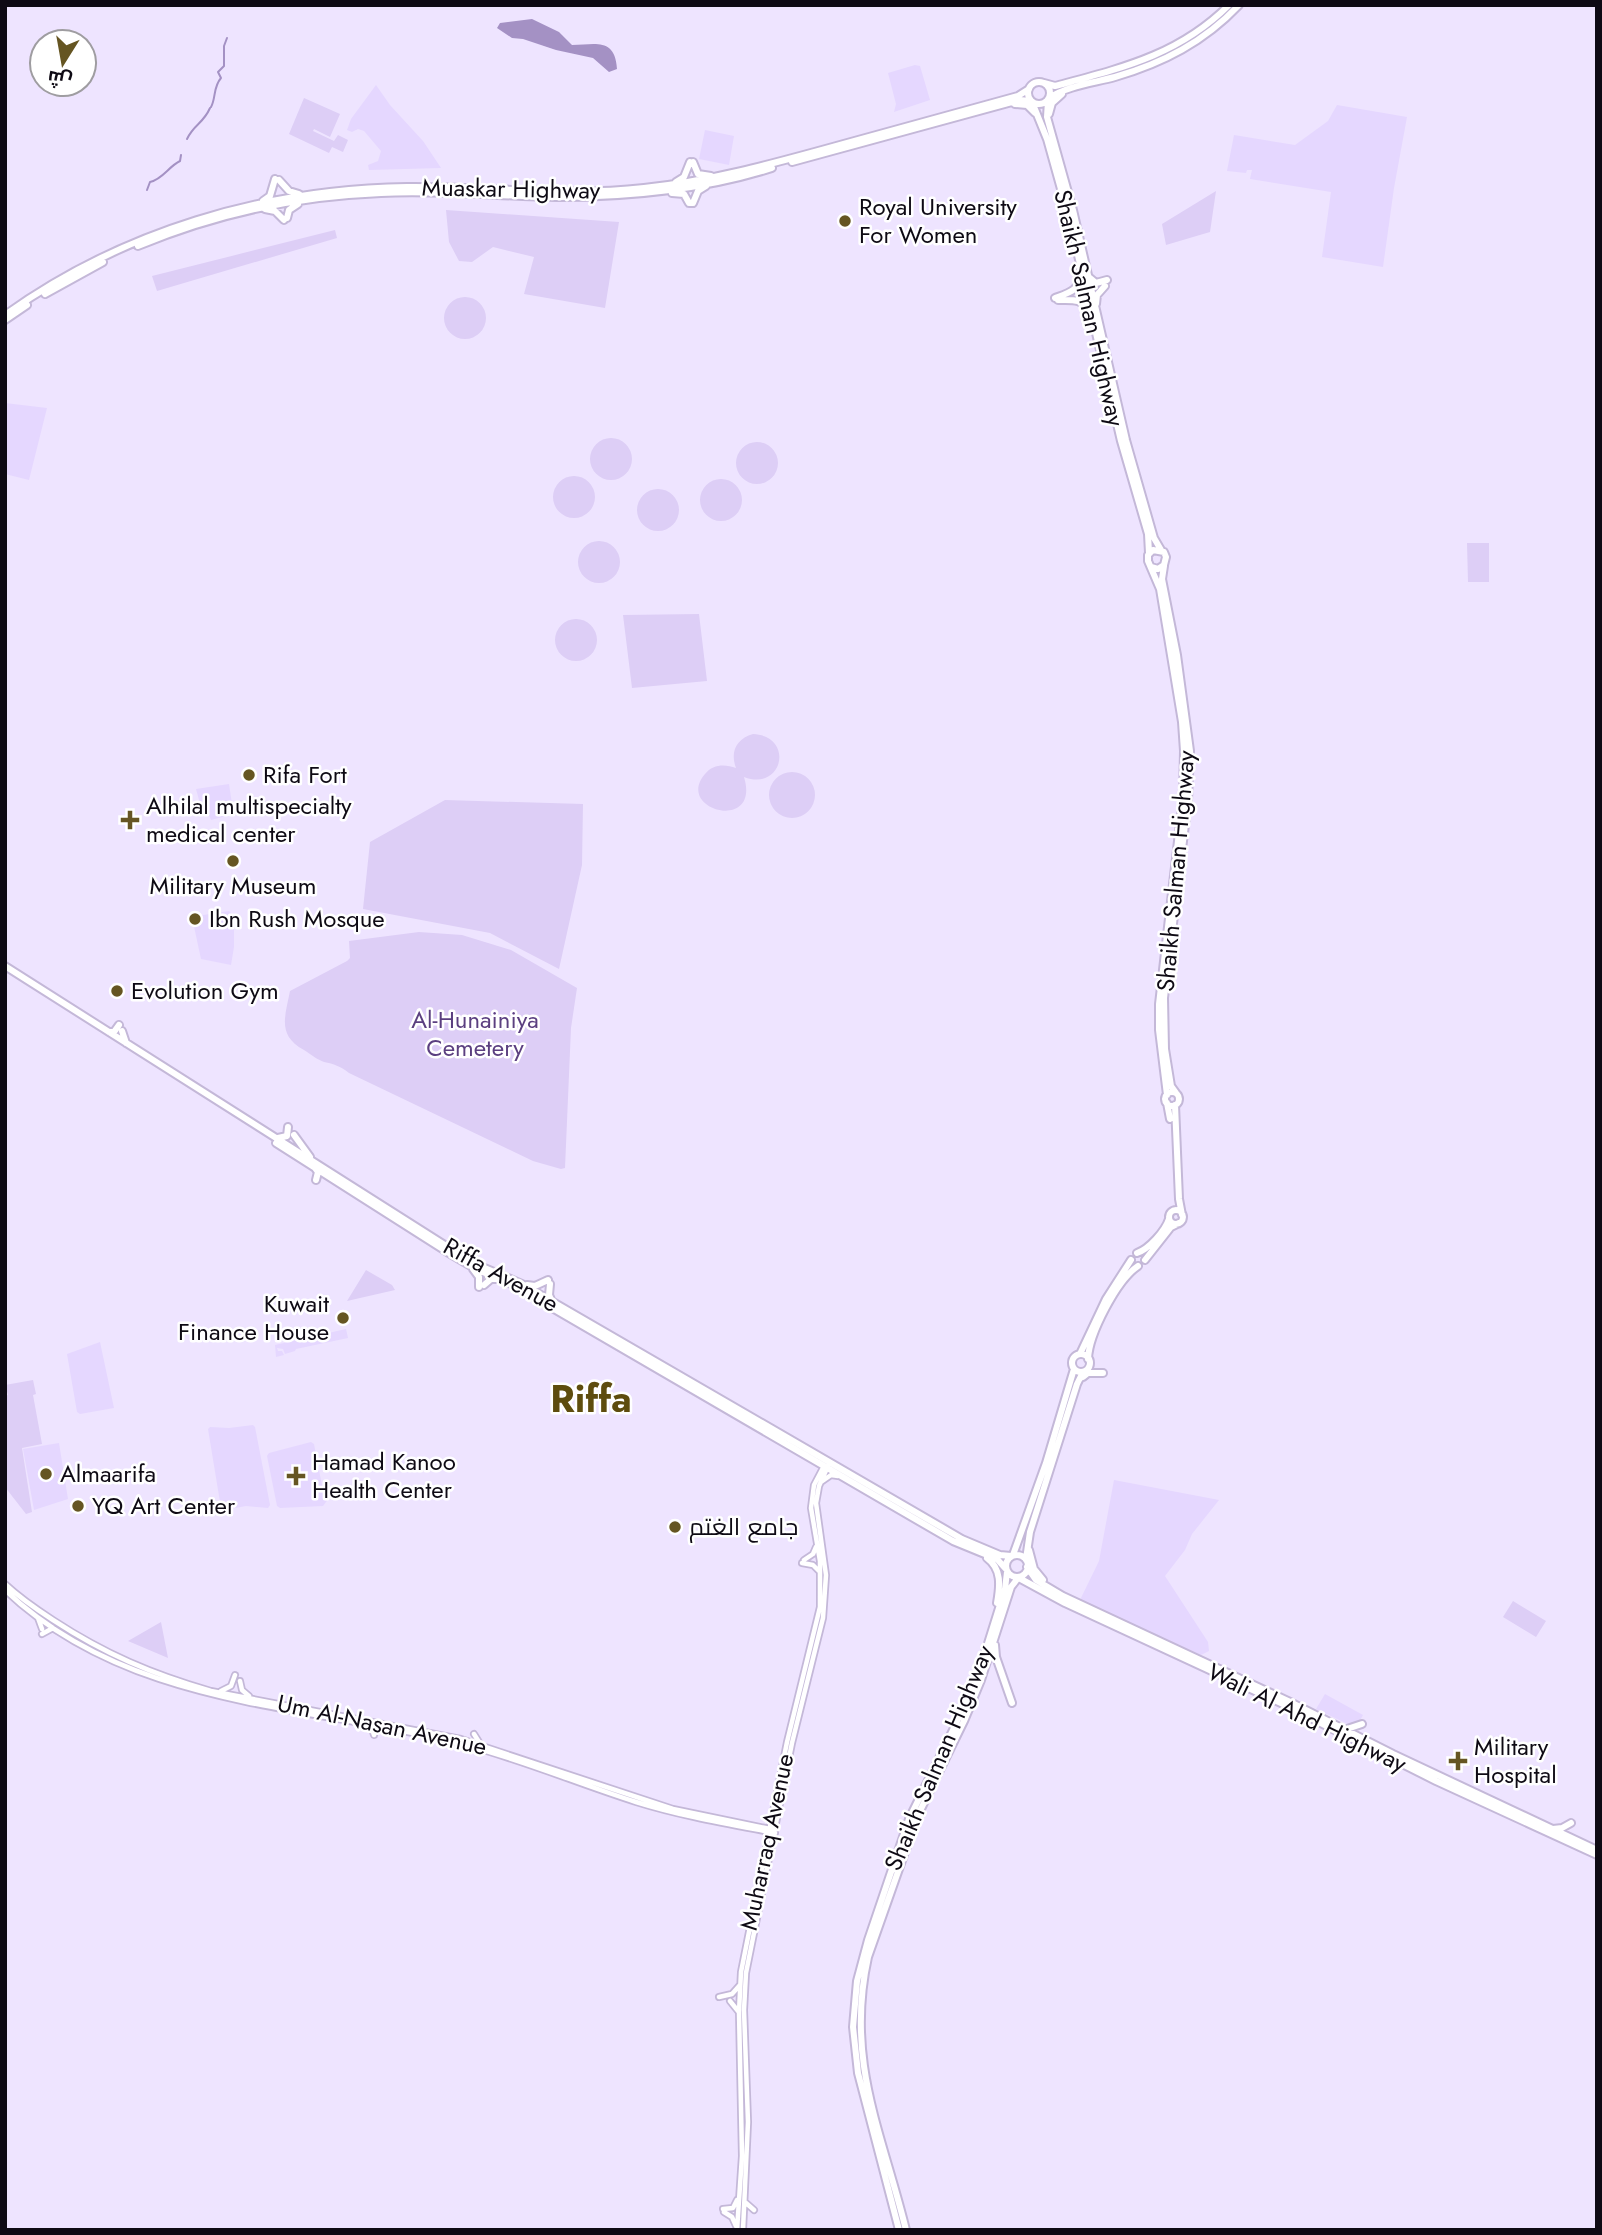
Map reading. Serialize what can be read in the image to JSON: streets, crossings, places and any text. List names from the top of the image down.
{
  "streets": {
    "main road": [
      "Muaskar Highway",
      "Shaikh Salman Highway",
      "Riffa Avenue",
      "Wali Al Ahd Highway",
      "Um Al-Nasan Avenue",
      "Muharraq Avenue"
    ]
  },
  "crossings": [
    ["Muaskar Highway", "Shaikh Salman Highway"],
    ["Shaikh Salman Highway", "Riffa Avenue"],
    ["Shaikh Salman Highway", "Wali Al Ahd Highway"],
    ["Riffa Avenue", "Wali Al Ahd Highway"],
    ["Riffa Avenue", "Muharraq Avenue"],
    ["Um Al-Nasan Avenue", "Muharraq Avenue"]
  ],
  "districts": ["Riffa"],
  "parks": ["Al-Hunainiya Cemetery"],
  "places": {
    "other": [
      "Royal University For Women",
      "Rifa Fort",
      "Military Museum",
      "Ibn Rush Mosque",
      "Evolution Gym",
      "Kuwait Finance House",
      "Almaarifa",
      "YQ Art Center",
      "جامع الغتم"
    ],
    "health": ["Alhilal multispecialty medical center", "Hamad Kanoo Health Center", "Military Hospital"]
  },
  "north": "bottom"
}
